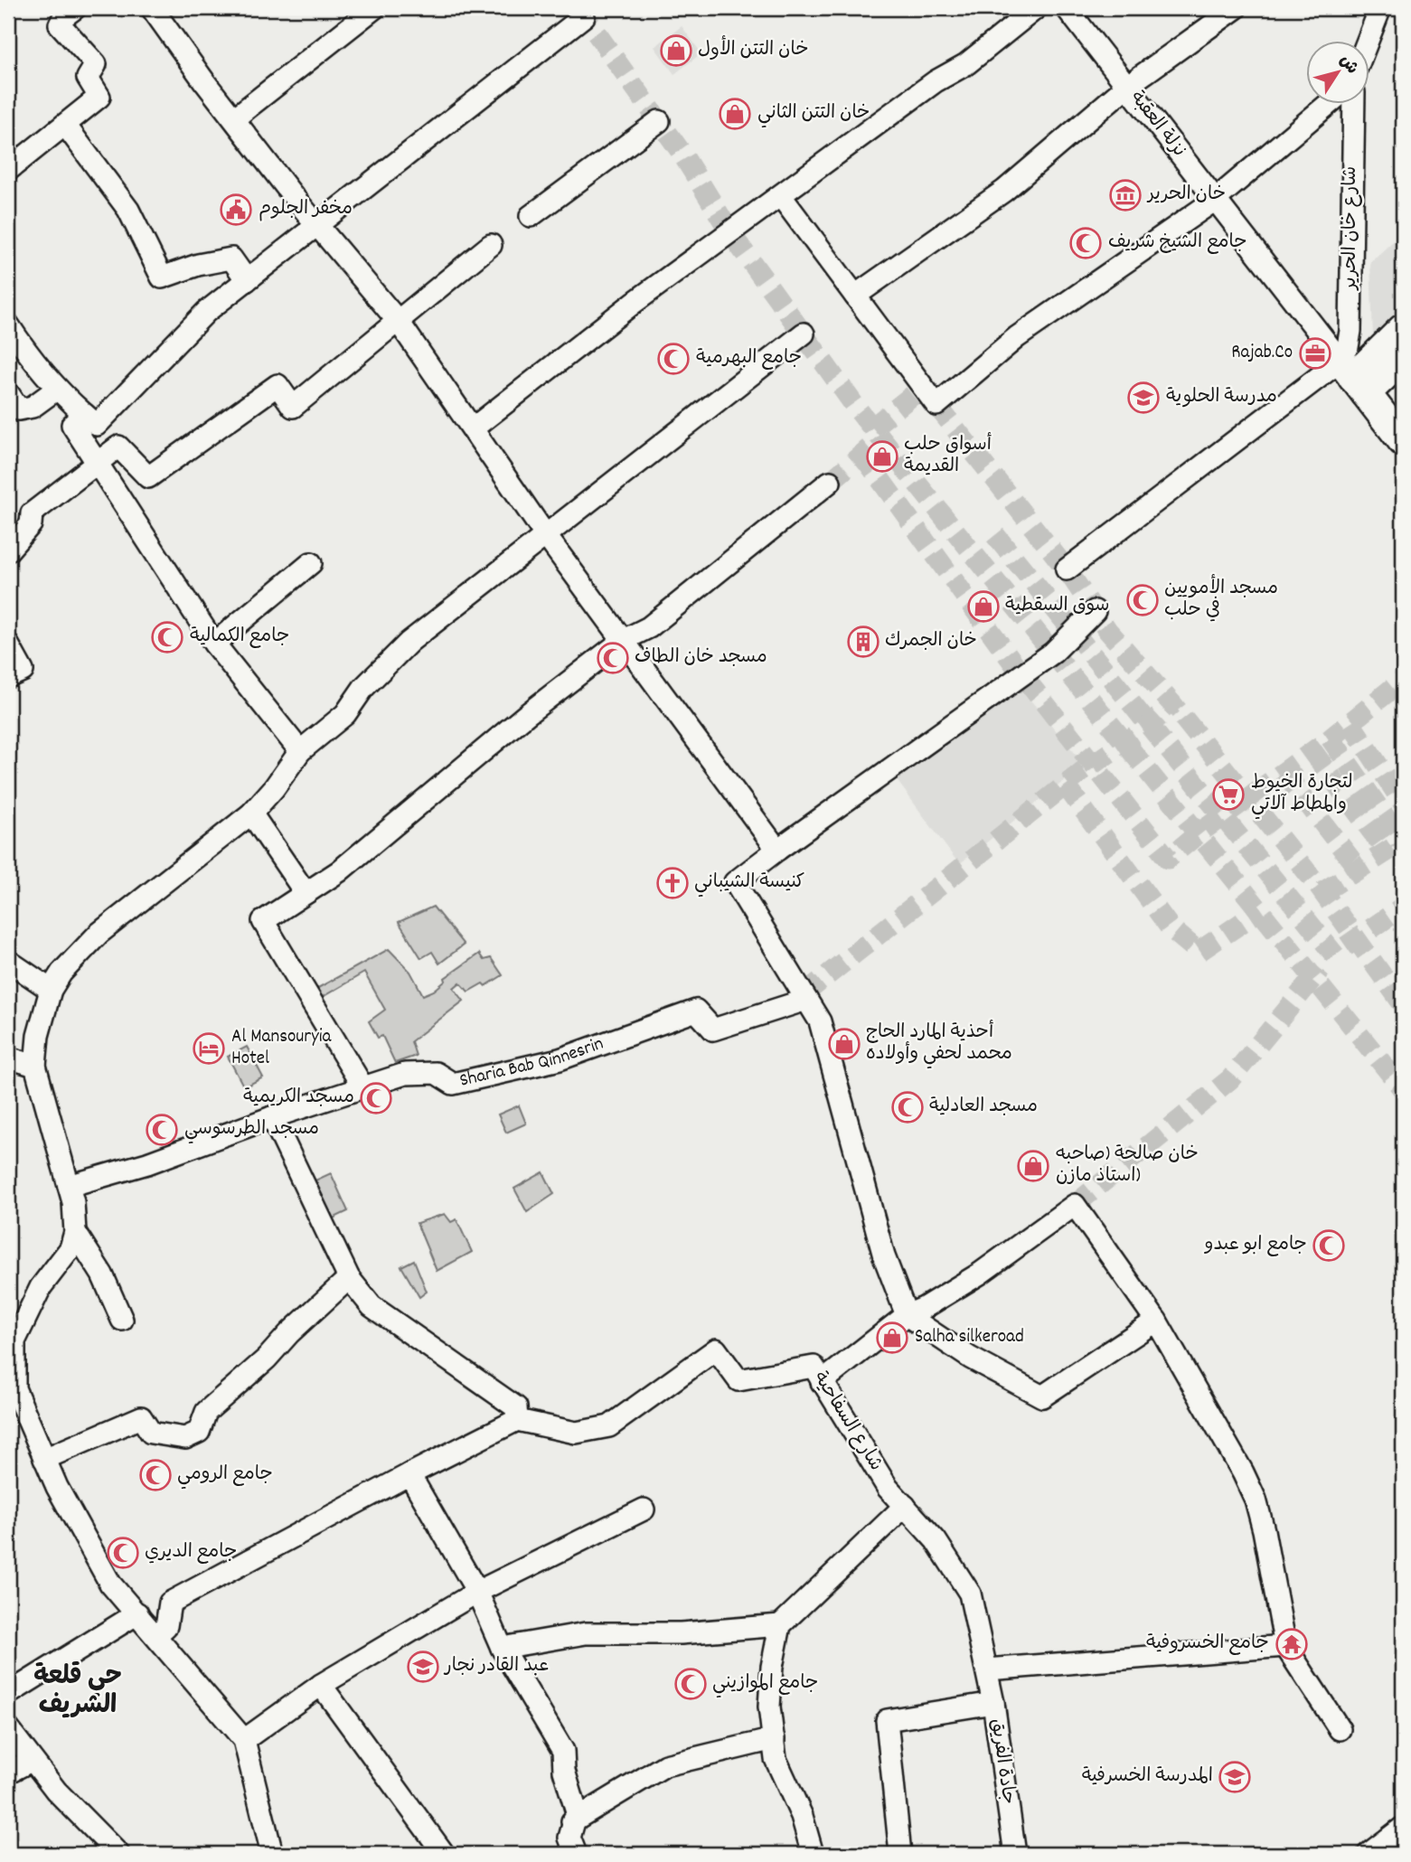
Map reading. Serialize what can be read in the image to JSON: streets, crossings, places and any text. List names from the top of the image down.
{
  "streets": {
    "street": [
      "نزلة العقبة",
      "شارع خان الحرير",
      "Sharia Bab Qinnesrin",
      "شارع السفاحية",
      "جادة الفريق"
    ]
  },
  "crossings": [
    ["نزلة العقبة", "شارع خان الحرير"],
    ["شارع السفاحية", "جادة الفريق"]
  ],
  "districts": ["حي قلعة الشريف"],
  "places": {
    "shop": [
      "خان التتن الأول",
      "خان التتن الثاني",
      "أسواق حلب القديمة",
      "سوق السقطية",
      "أحذية المارد الحاج محمد لحفي وأولاده",
      "خان صالحة (صاحبه استاذ مازن)",
      "Salha silkeroad"
    ],
    "museum": ["خان الحرير"],
    "public building": ["مخفر الجلوم"],
    "mosque": [
      "جامع الشيخ شريف",
      "جامع البهرمية",
      "مسجد الأمويين في حلب",
      "جامع الكمالية",
      "مسجد خان الطاف",
      "مسجد الكريمية",
      "مسجد العادلية",
      "مسجد الطرسوسي",
      "جامع ابو عبدو",
      "جامع الرومي",
      "جامع الديري",
      "جامع الموازيني"
    ],
    "office": ["Rajab.Co"],
    "school or university": ["مدرسة الحلوية", "عبد القادر نجار", "المدرسة الخسرفية"],
    "building": ["خان الجمرك"],
    "supermarket": ["لتجارة الخيوط والمطاط آلاتي"],
    "church": ["كنيسة الشيباني"],
    "hotel": ["Al Mansouryia Hotel"],
    "temple": ["جامع الخسروفية"]
  },
  "north": "top right"
}
